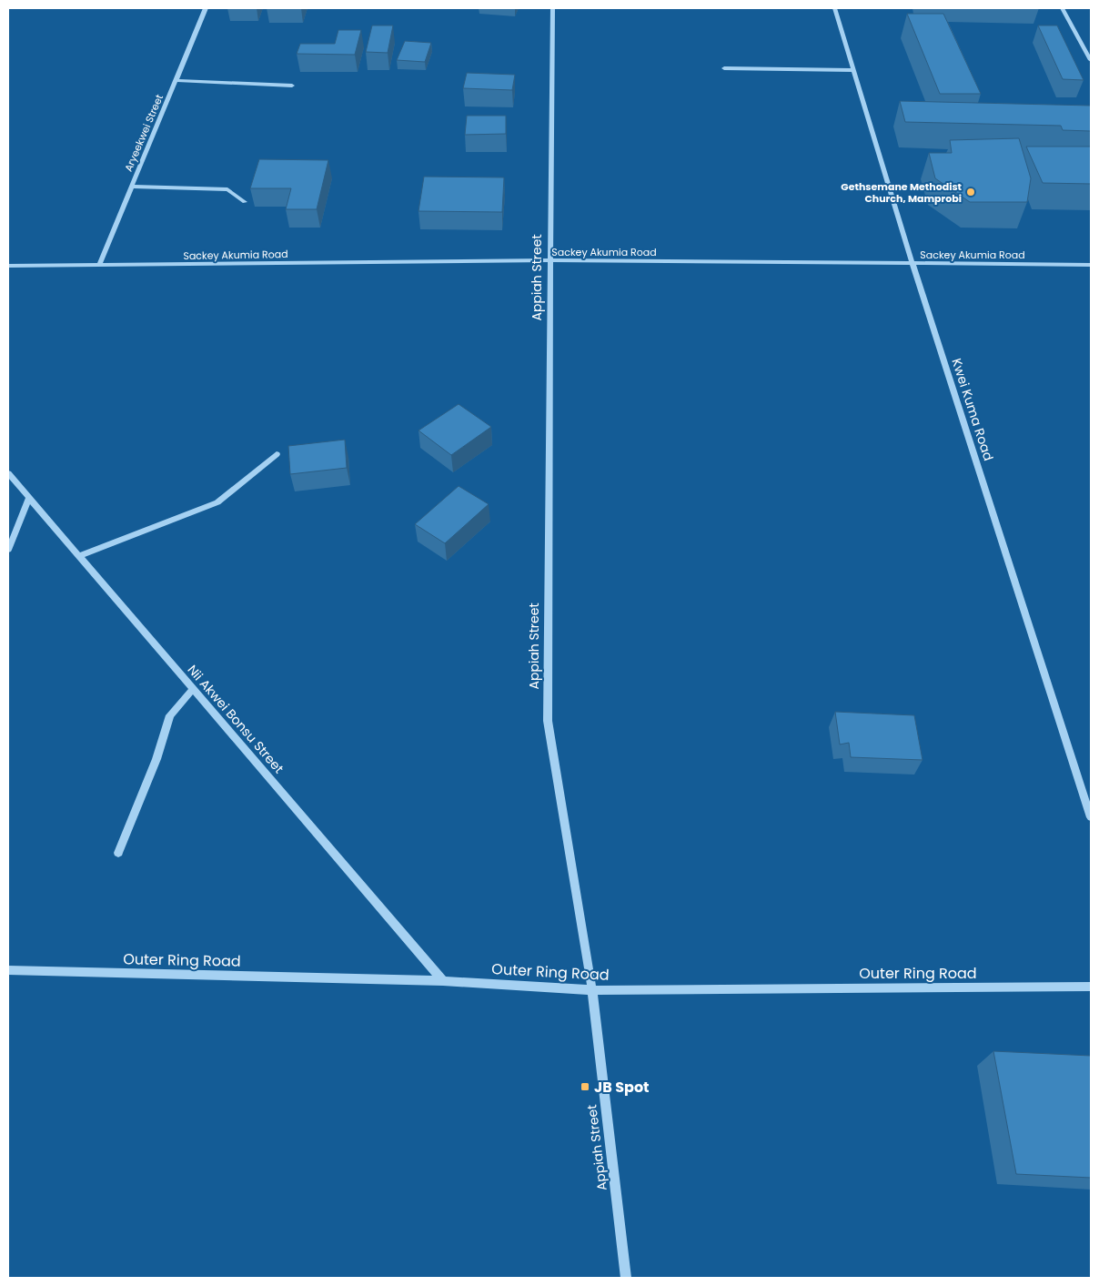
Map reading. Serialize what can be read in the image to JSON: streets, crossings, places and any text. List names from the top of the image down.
{
  "streets": {
    "street": [
      "Aryeekwei Street",
      "Sackey Akumia Road",
      "Appiah Street",
      "Kwei Kuma Road",
      "Nii Akwei Bonsu Street",
      "Outer Ring Road"
    ]
  },
  "crossings": [
    ["Aryeekwei Street", "Sackey Akumia Road"],
    ["Sackey Akumia Road", "Appiah Street"],
    ["Sackey Akumia Road", "Kwei Kuma Road"],
    ["Appiah Street", "Outer Ring Road"],
    ["Nii Akwei Bonsu Street", "Outer Ring Road"]
  ],
  "places": {
    "other": ["Gethsemane Methodist Church, Mamprobi"],
    "transit": ["JB Spot"]
  }
}
